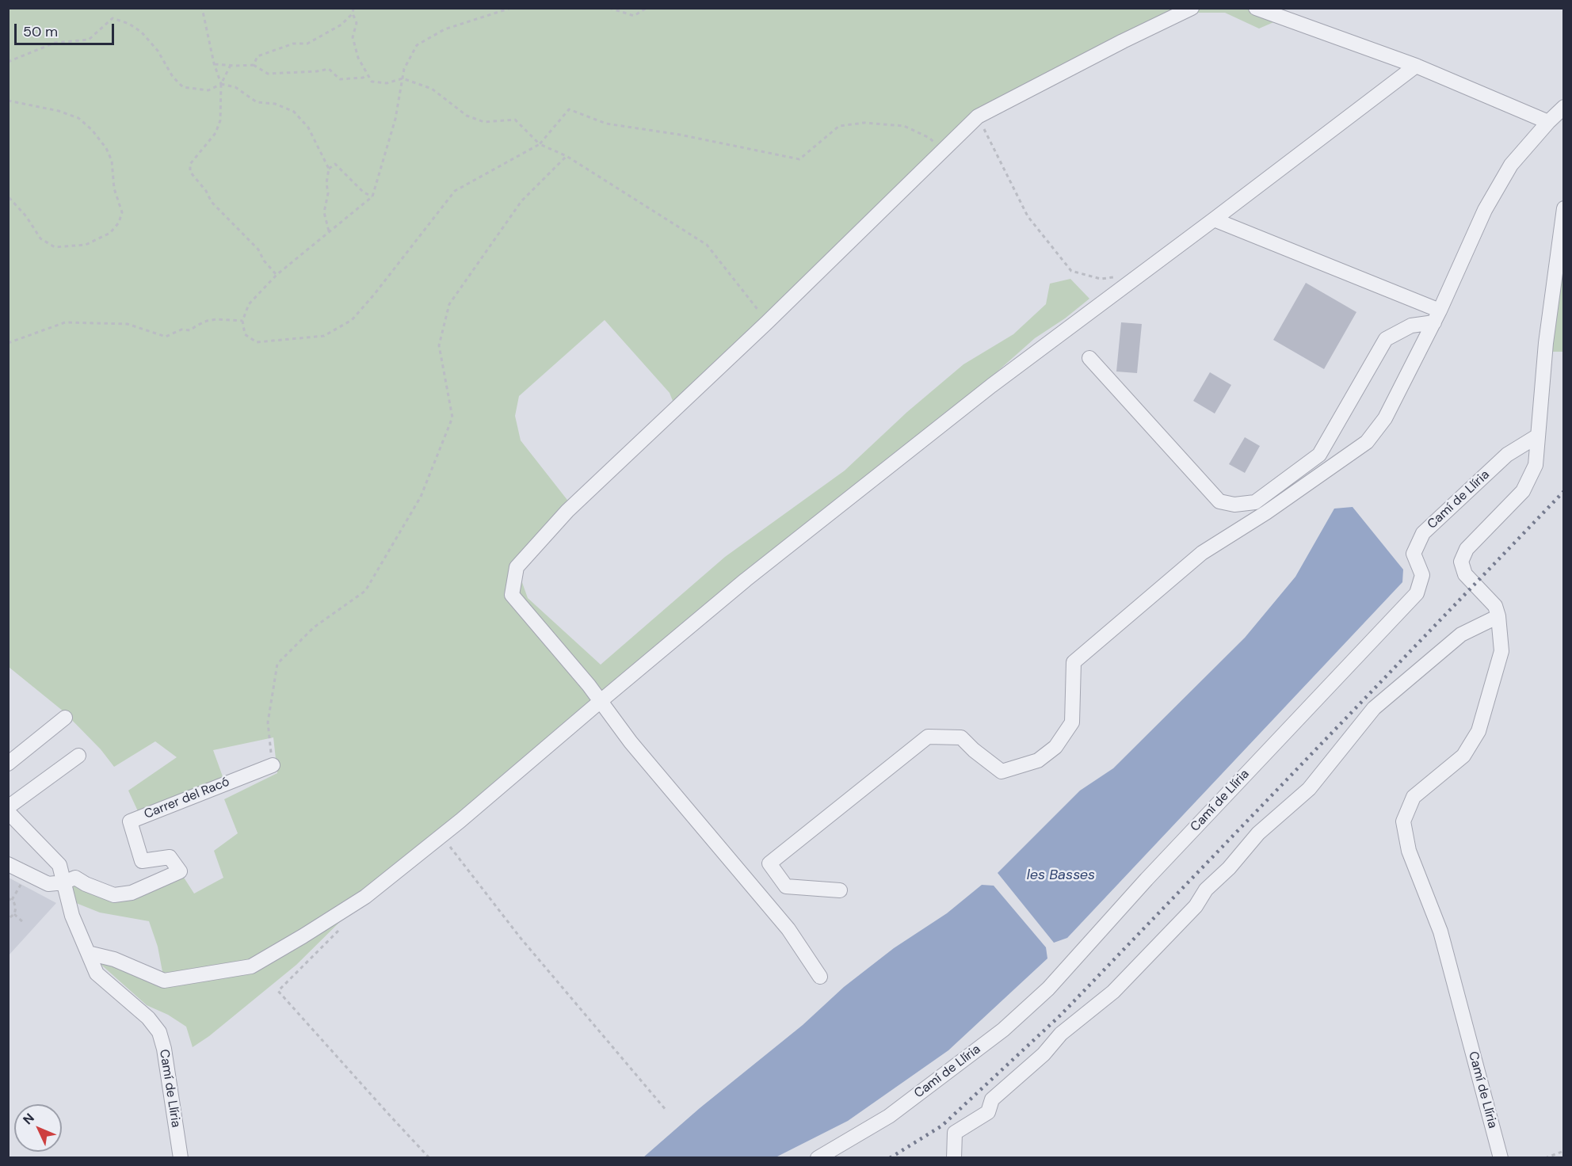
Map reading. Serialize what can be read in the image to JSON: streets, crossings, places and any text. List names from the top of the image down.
{
  "streets": {
    "street": ["Camí de Llíria", "Carrer del Racó"]
  },
  "crossings": [
    ["Camí de Llíria", "Carrer del Racó"]
  ],
  "water": ["les Basses"],
  "scale_bar": "50 m",
  "north": "top left"
}
